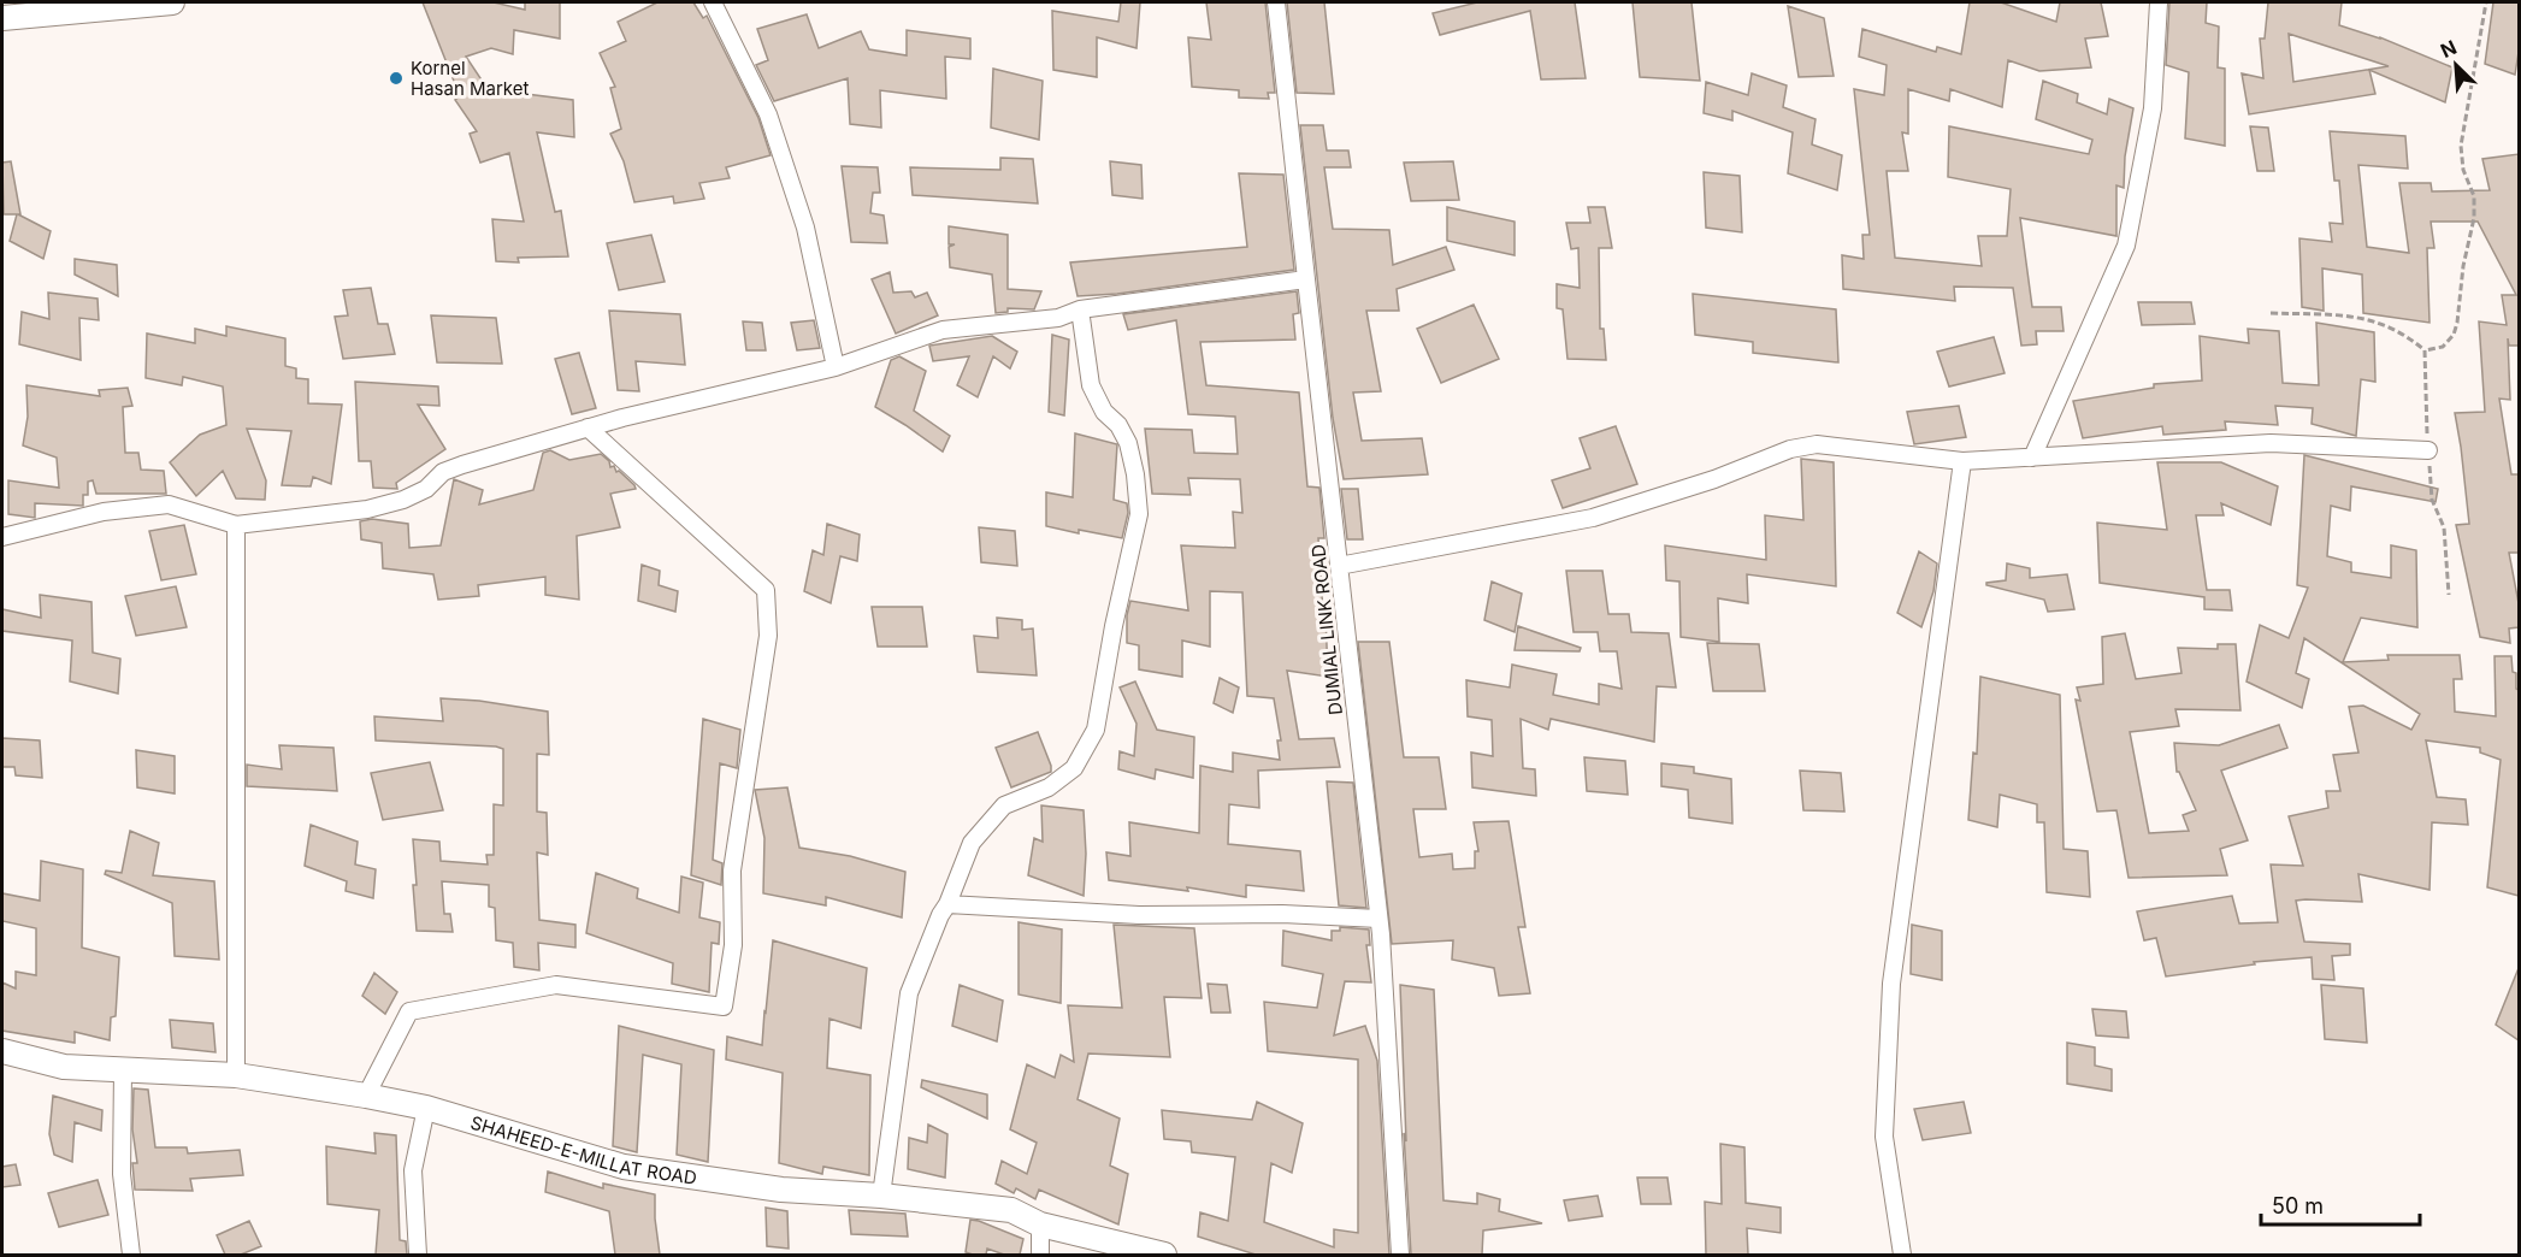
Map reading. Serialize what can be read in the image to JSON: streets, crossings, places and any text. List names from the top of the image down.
{
  "streets": {
    "main road": ["SHAHEED-E-MILLAT ROAD"],
    "street": ["DUMIAL LINK ROAD"]
  },
  "places": ["Kornel Hasan Market"],
  "scale_bar": "50 m",
  "north": "top left"
}
